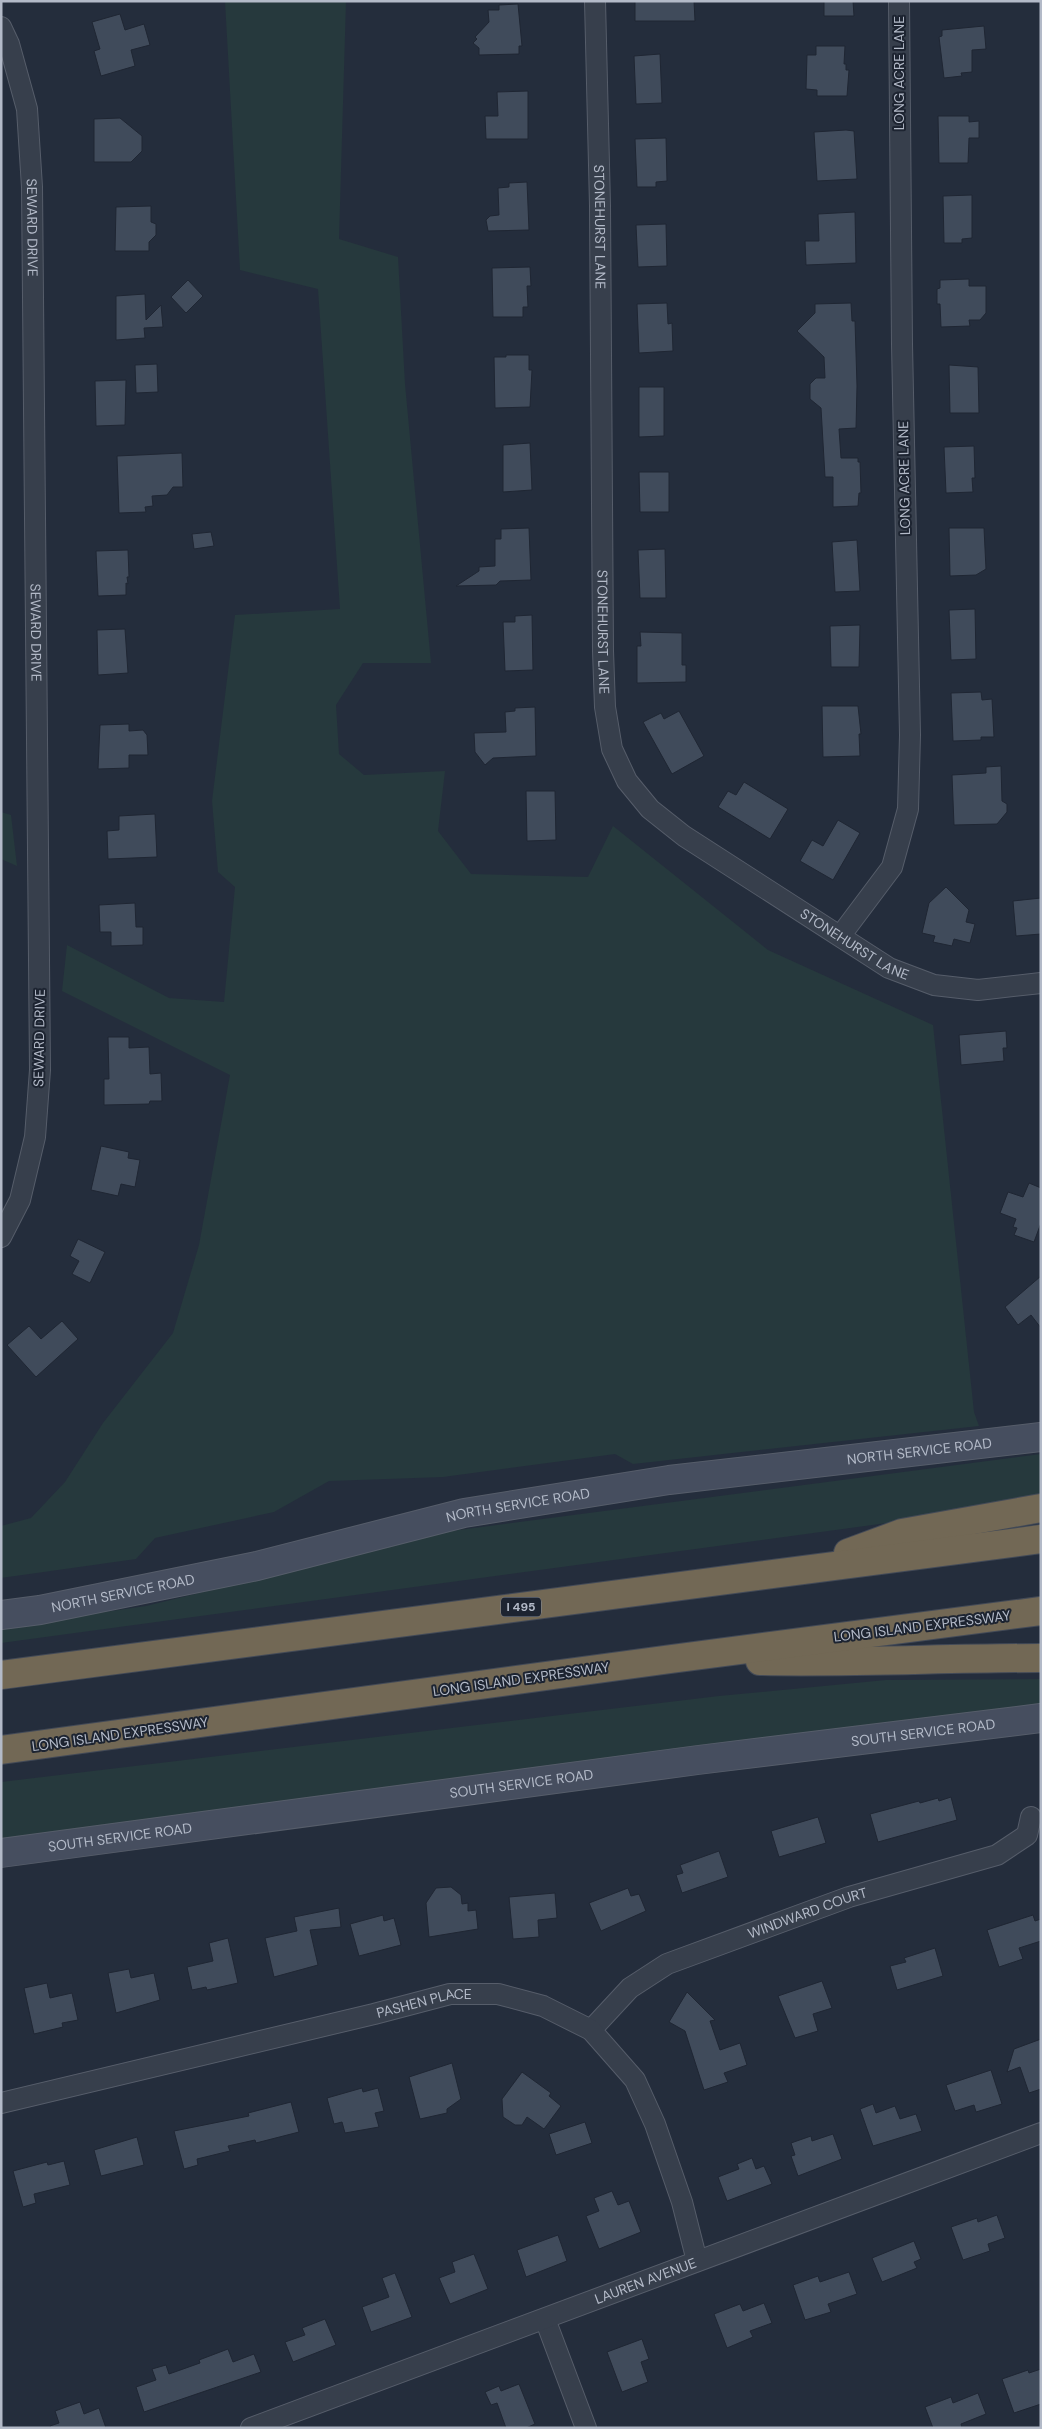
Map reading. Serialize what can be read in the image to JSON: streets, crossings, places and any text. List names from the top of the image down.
{
  "streets": {
    "highway": ["I 495", "LONG ISLAND EXPRESSWAY"],
    "main road": ["NORTH SERVICE ROAD", "SOUTH SERVICE ROAD"],
    "street": [
      "LONG ACRE LANE",
      "SEWARD DRIVE",
      "STONEHURST LANE",
      "WINDWARD COURT",
      "PASHEN PLACE",
      "LAUREN AVENUE"
    ]
  },
  "crossings": [
    ["LONG ACRE LANE", "STONEHURST LANE"],
    ["WINDWARD COURT", "PASHEN PLACE"],
    ["PASHEN PLACE", "LAUREN AVENUE"]
  ]
}
